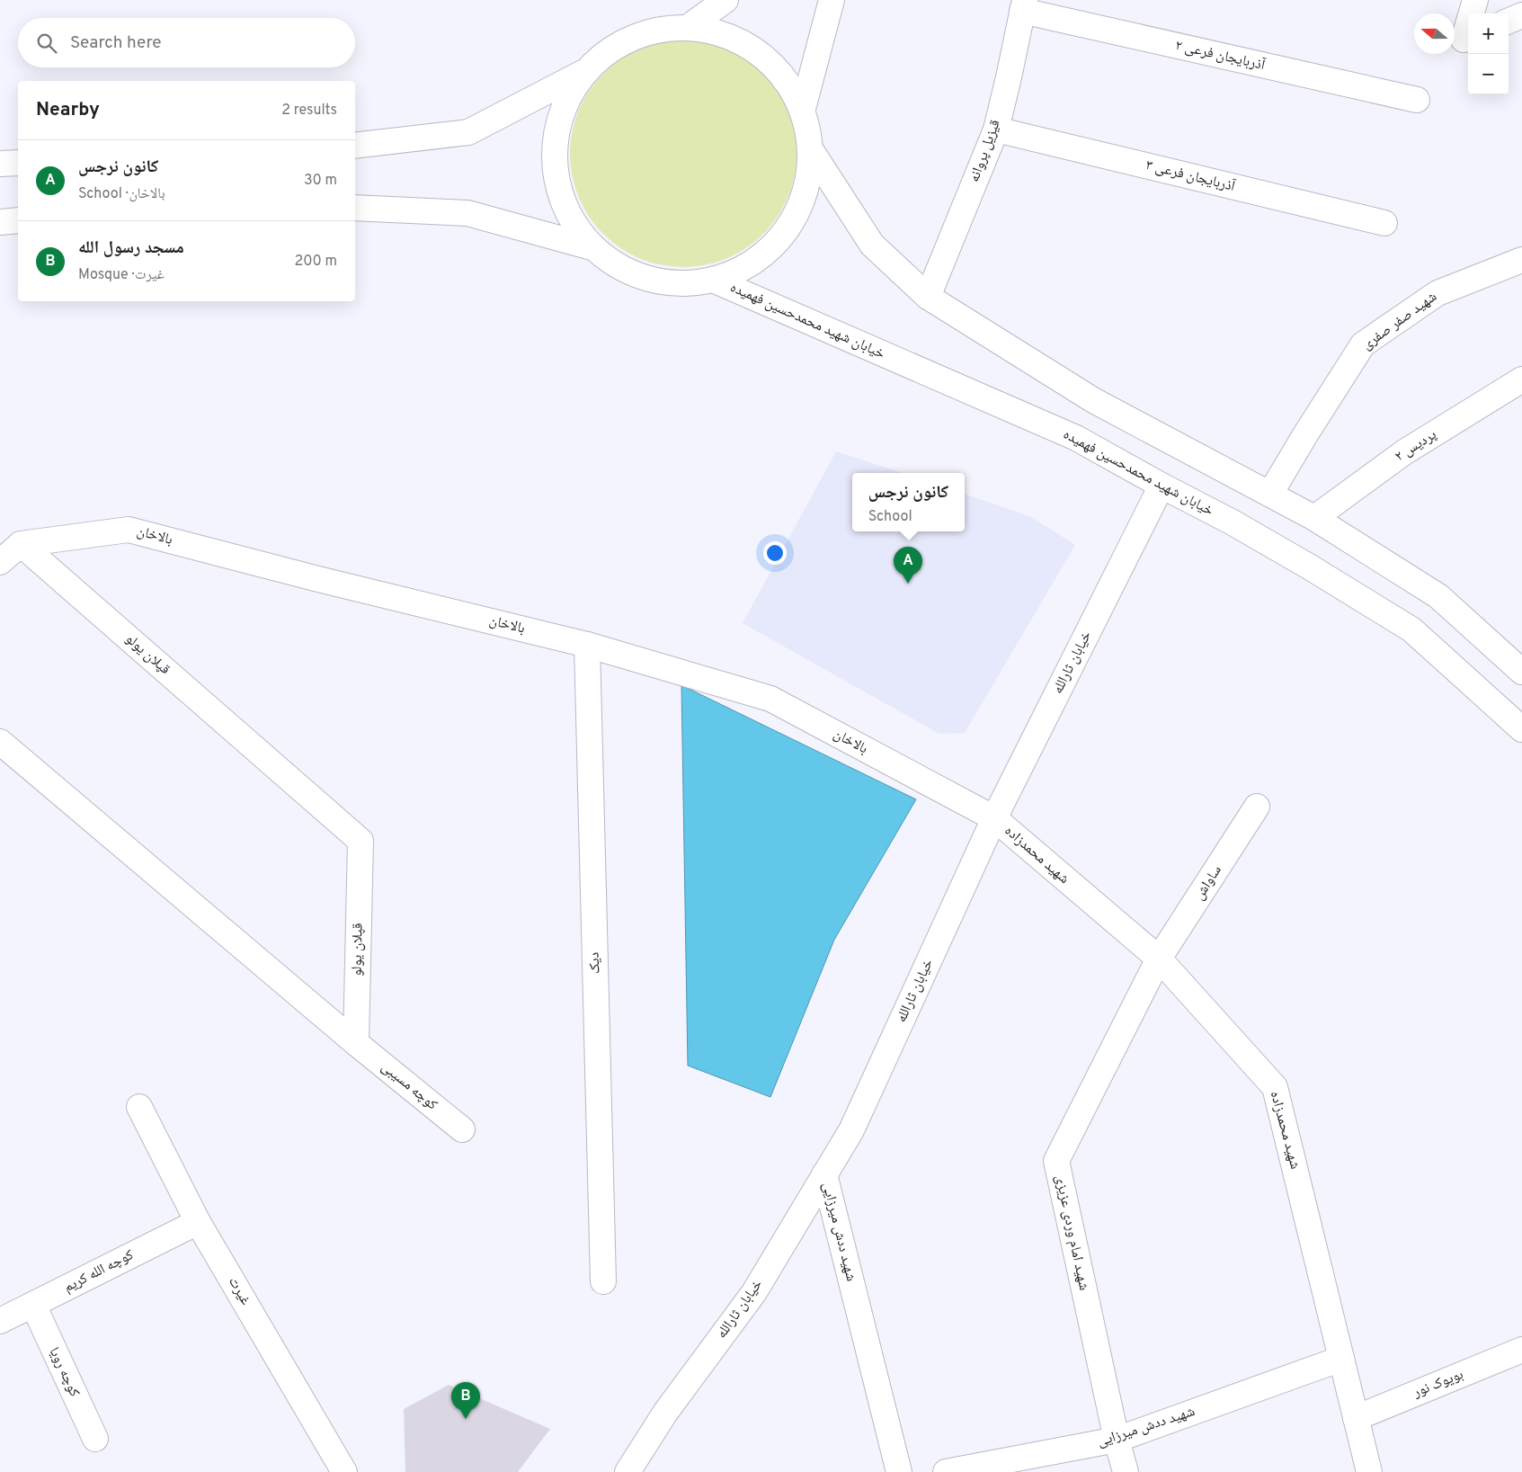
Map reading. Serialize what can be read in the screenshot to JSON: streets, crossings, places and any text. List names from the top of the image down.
{
  "streets": {
    "street": [
      "آذربایجان فرعی ۲",
      "قیزیل پروانه",
      "آذربایجان فرعی ۳",
      "خیابان شهید محمدحسین فهمیده",
      "شهید صفر صفری",
      "پردیس ۲",
      "بالاخان",
      "قپلان یولو",
      "خیابان ثارالله",
      "شهید محمدزاده",
      "ساواش",
      "دیک",
      "کوچه مسیبی",
      "شهید ددش میرزایی",
      "شهید امام وردی عزیزی",
      "کوچه الله کریم",
      "غیرت",
      "کوچه رویا",
      "بویوک نور"
    ]
  },
  "crossings": [
    ["آذربایجان فرعی ۲", "قیزیل پروانه"],
    ["قیزیل پروانه", "آذربایجان فرعی ۳"],
    ["خیابان شهید محمدحسین فهمیده", "خیابان ثارالله"],
    ["بالاخان", "قپلان یولو"],
    ["بالاخان", "خیابان ثارالله"],
    ["بالاخان", "شهید محمدزاده"],
    ["بالاخان", "دیک"],
    ["قپلان یولو", "کوچه مسیبی"],
    ["خیابان ثارالله", "شهید محمدزاده"],
    ["خیابان ثارالله", "شهید ددش میرزایی"],
    ["شهید محمدزاده", "ساواش"],
    ["شهید محمدزاده", "شهید ددش میرزایی"],
    ["شهید محمدزاده", "شهید امام وردی عزیزی"],
    ["شهید محمدزاده", "بویوک نور"],
    ["ساواش", "شهید امام وردی عزیزی"],
    ["شهید ددش میرزایی", "شهید امام وردی عزیزی"],
    ["کوچه الله کریم", "غیرت"],
    ["کوچه الله کریم", "کوچه رویا"]
  ],
  "north": "left",
  "page": {
    "map_buttons": ["+", "−"],
    "search": "Search here",
    "heading": ["Nearby", "2 results"],
    "list": [
      {
        "mark": "A",
        "name": "کانون نرجس",
        "note": "School · بالاخان",
        "value": "30 m"
      },
      {
        "mark": "B",
        "name": "مسجد رسول الله",
        "note": "Mosque · غیرت",
        "value": "200 m"
      }
    ],
    "popup": ["کانون نرجس", "School"],
    "pins": ["A", "B"]
  }
}
